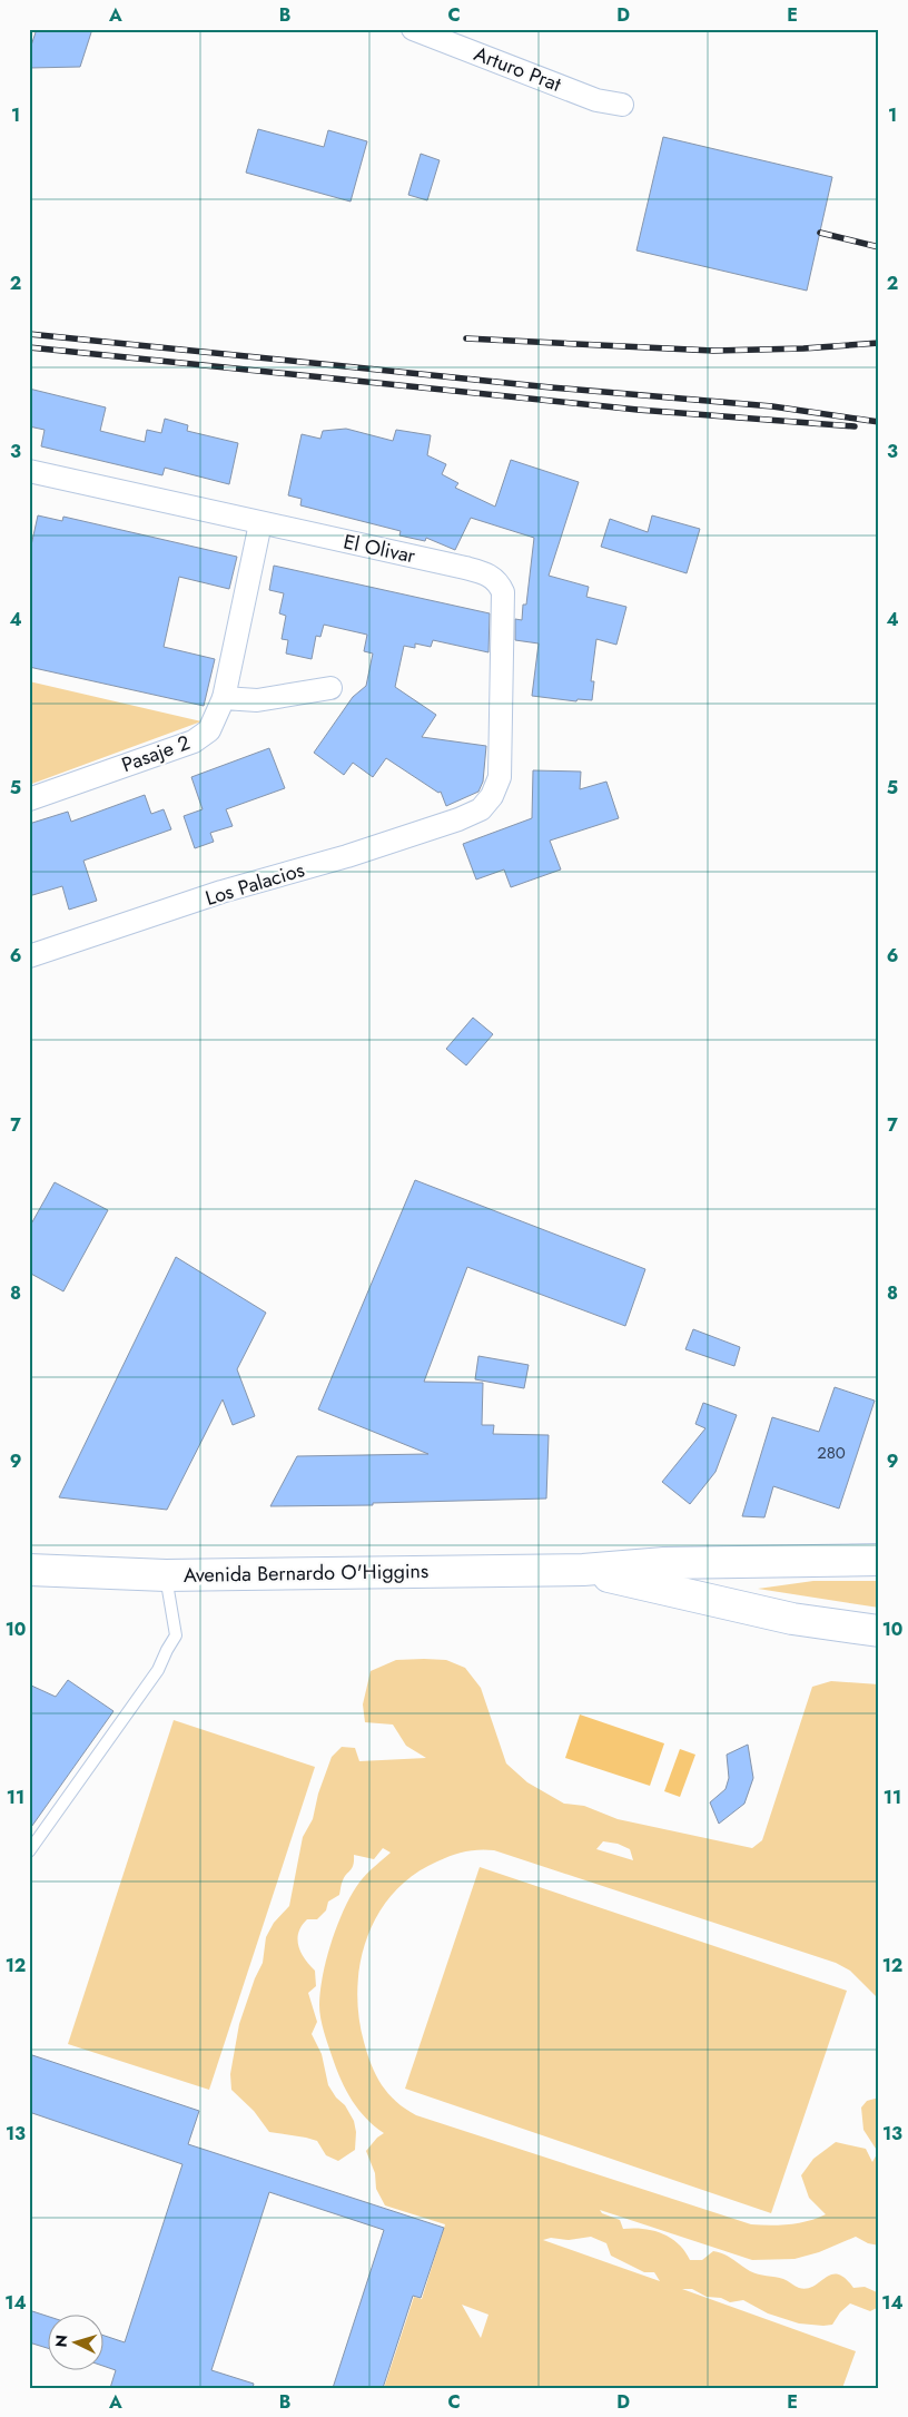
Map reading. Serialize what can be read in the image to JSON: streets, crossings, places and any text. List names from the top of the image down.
{
  "streets": {
    "main road": ["Avenida Bernardo O'Higgins"],
    "street": [
      "Arturo Prat",
      "El Olivar",
      "Pasaje 2",
      "Los Palacios"
    ]
  },
  "crossings": [
    ["El Olivar", "Pasaje 2"],
    ["El Olivar", "Los Palacios"]
  ],
  "house_numbers": ["280"],
  "north": "left",
  "grid": {
    "columns": [
      "A",
      "B",
      "C",
      "D",
      "E"
    ],
    "rows": [
      "1",
      "2",
      "3",
      "4",
      "5",
      "6",
      "7",
      "8",
      "9",
      "10",
      "11",
      "12",
      "13",
      "14"
    ]
  }
}
